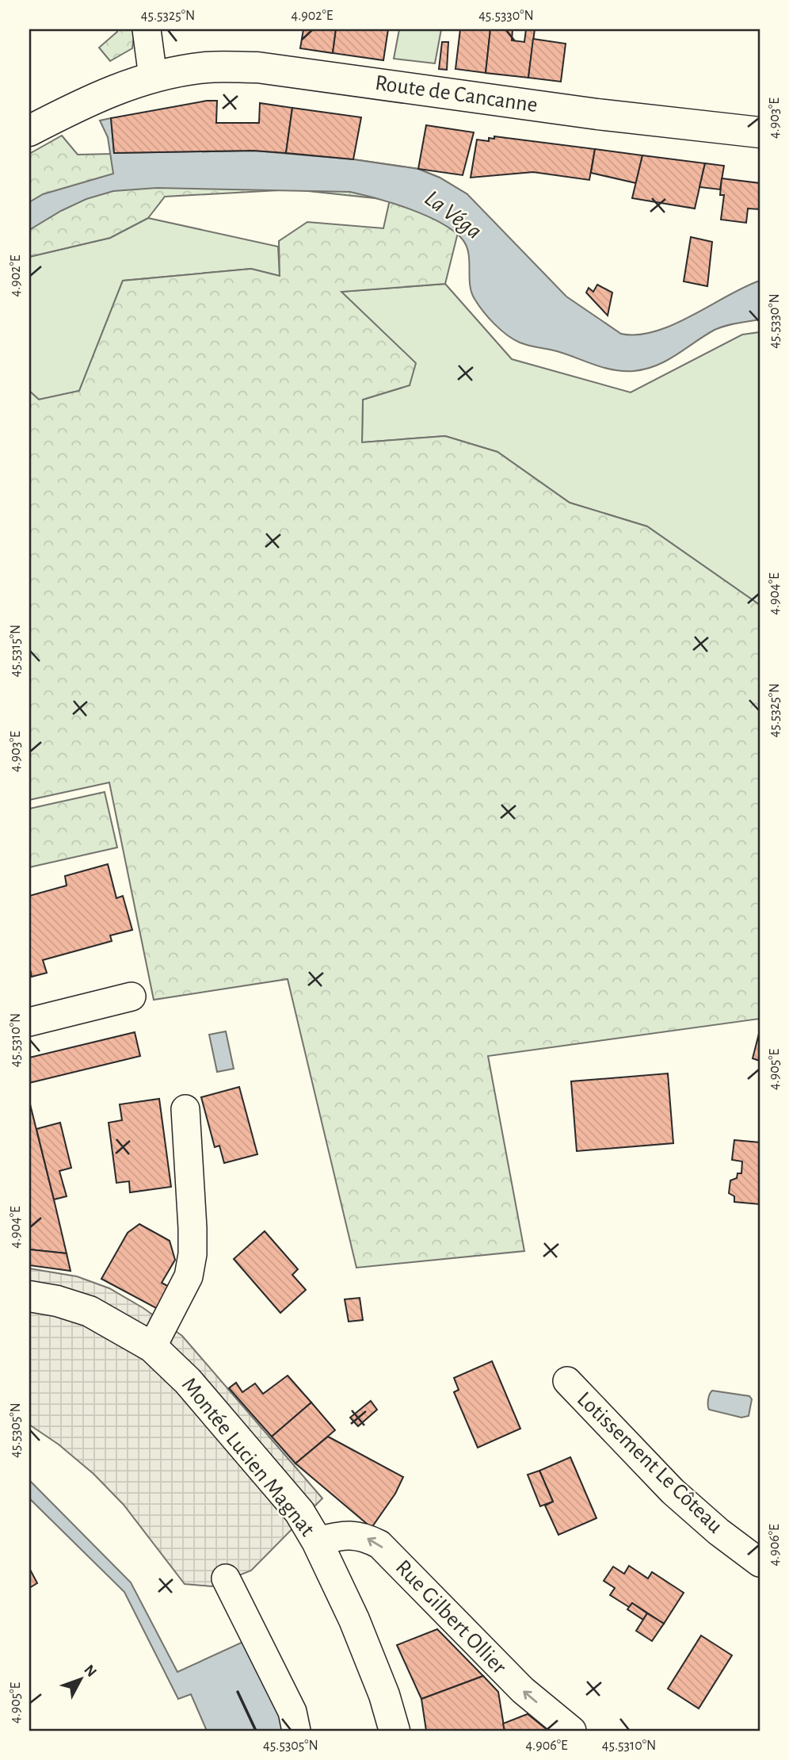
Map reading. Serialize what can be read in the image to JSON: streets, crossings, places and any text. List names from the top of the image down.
{
  "streets": {
    "main road": ["Route de Cancanne", "Montée Lucien Magnat"],
    "street": ["Lotissement Le Côteau", "Rue Gilbert Ollier"]
  },
  "crossings": [
    ["Montée Lucien Magnat", "Rue Gilbert Ollier"]
  ],
  "one_way": ["Rue Gilbert Ollier"],
  "water": ["La Véga"],
  "north": "top right",
  "coordinates": [
    "45.5325°N",
    "4.902°E",
    "45.5330°N",
    "4.903°E",
    "4.904°E",
    "45.5315°N",
    "45.5310°N",
    "4.905°E",
    "45.5305°N",
    "4.906°E"
  ]
}
